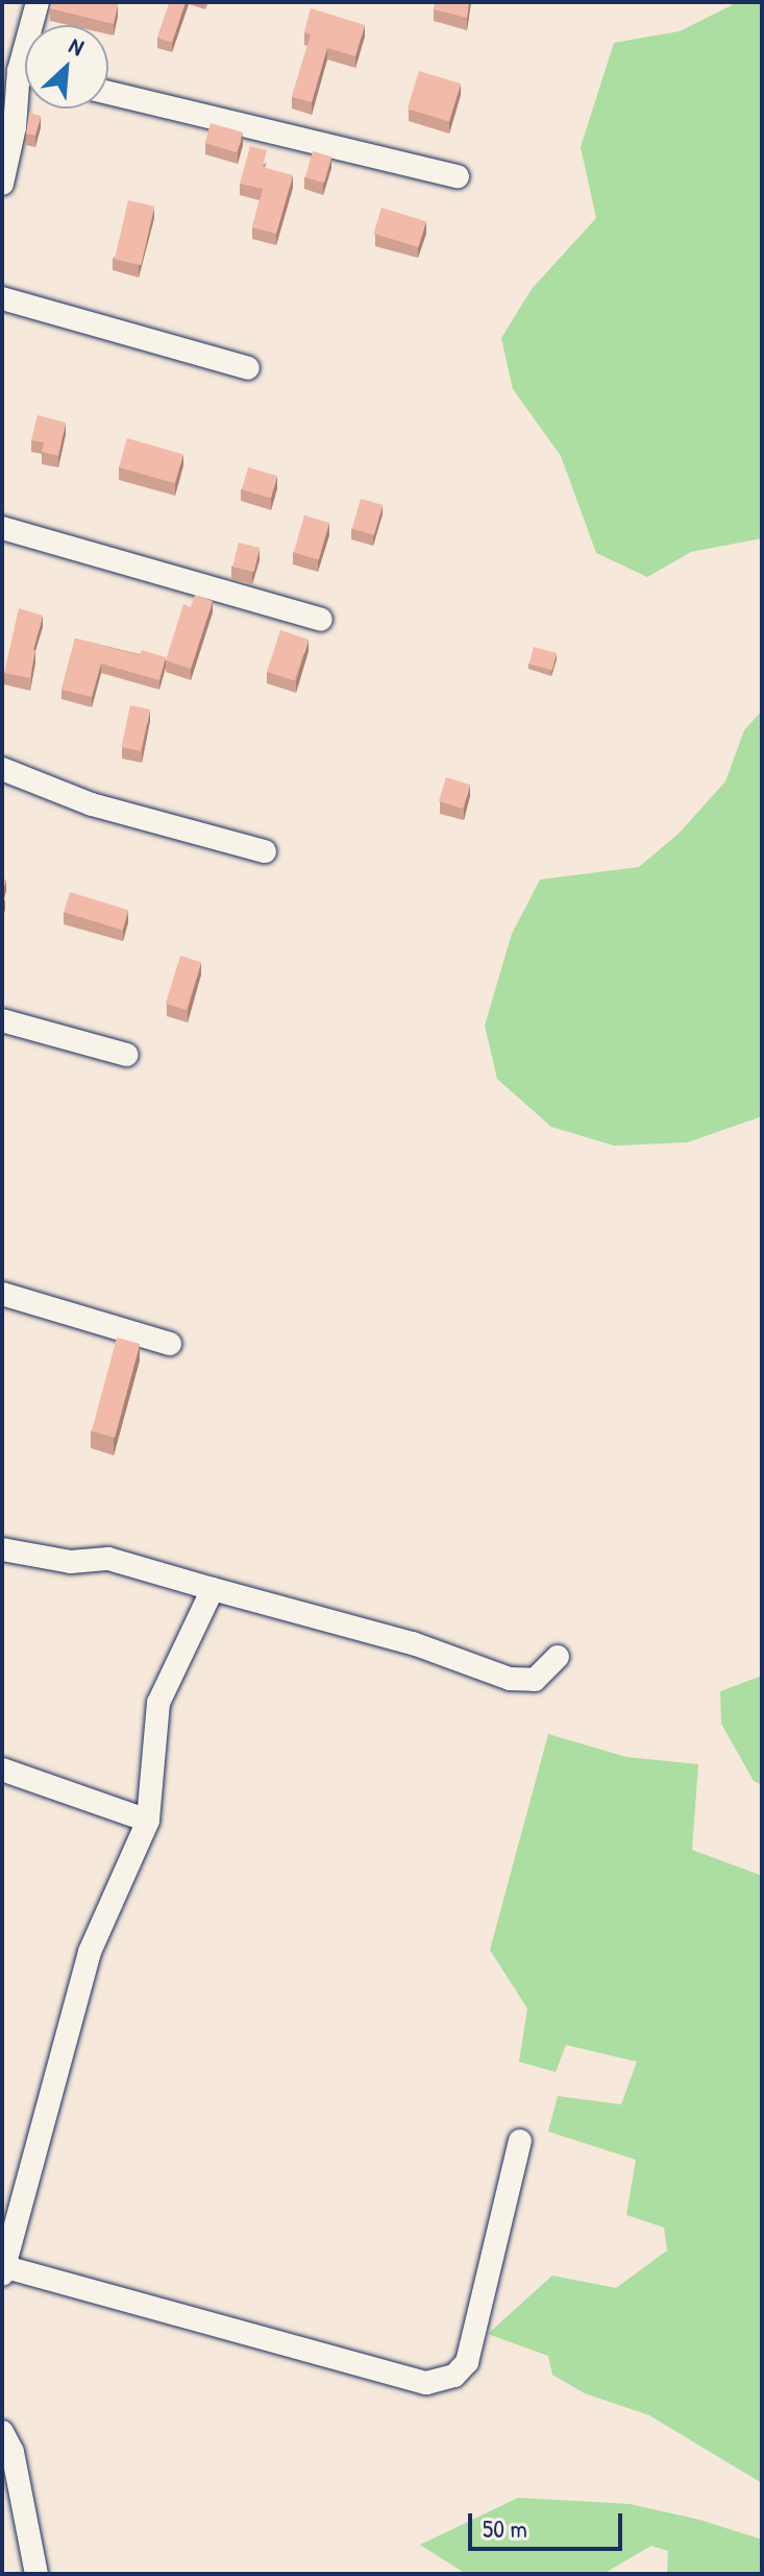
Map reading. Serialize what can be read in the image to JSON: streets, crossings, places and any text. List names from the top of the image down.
{
  "scale_bar": "50 m",
  "north": "top right"
}
